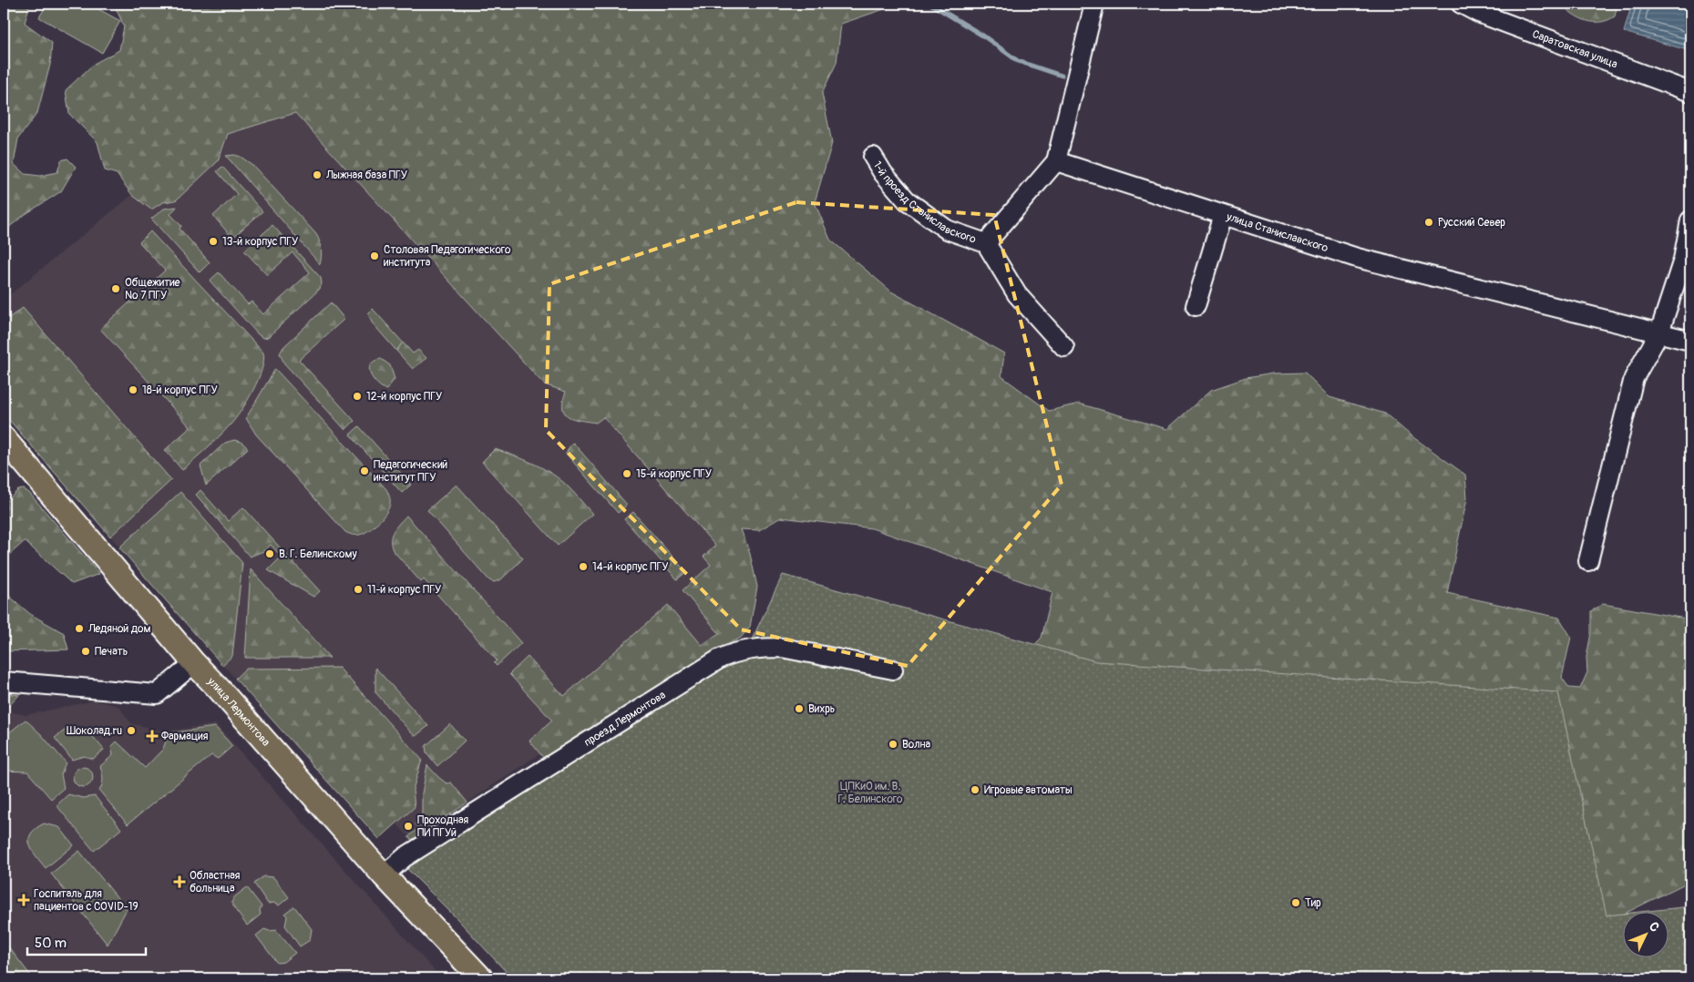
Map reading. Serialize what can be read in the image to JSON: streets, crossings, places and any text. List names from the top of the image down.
{
  "streets": {
    "main road": ["улица Лермонтова"],
    "street": [
      "Саратовская улица",
      "1-й проезд Станиславского",
      "улица Станиславского",
      "проезд Лермонтова"
    ]
  },
  "crossings": [
    ["улица Лермонтова", "проезд Лермонтова"]
  ],
  "parks": ["ЦПКиО им. В. Г. Белинского"],
  "places": {
    "other": [
      "Лыжная база ПГУ",
      "Русский Север",
      "13-й корпус ПГУ",
      "Столовая Педагогического института",
      "Общежитие № 7 ПГУ",
      "18-й корпус ПГУ",
      "12-й корпус ПГУ",
      "Педагогический институт ПГУ",
      "15-й корпус ПГУ",
      "В. Г. Белинскому",
      "14-й корпус ПГУ",
      "11-й корпус ПГУ",
      "Ледяной дом",
      "Печать",
      "Вихрь",
      "Шоколад.ru",
      "Волна",
      "Игровые автоматы",
      "Проходная ПИ ПГУй",
      "Тир"
    ],
    "health": ["Фармация", "Областная больница", "Госпиталь для пациентов с COVID-19"]
  },
  "scale_bar": "50 m",
  "north": "top right"
}
